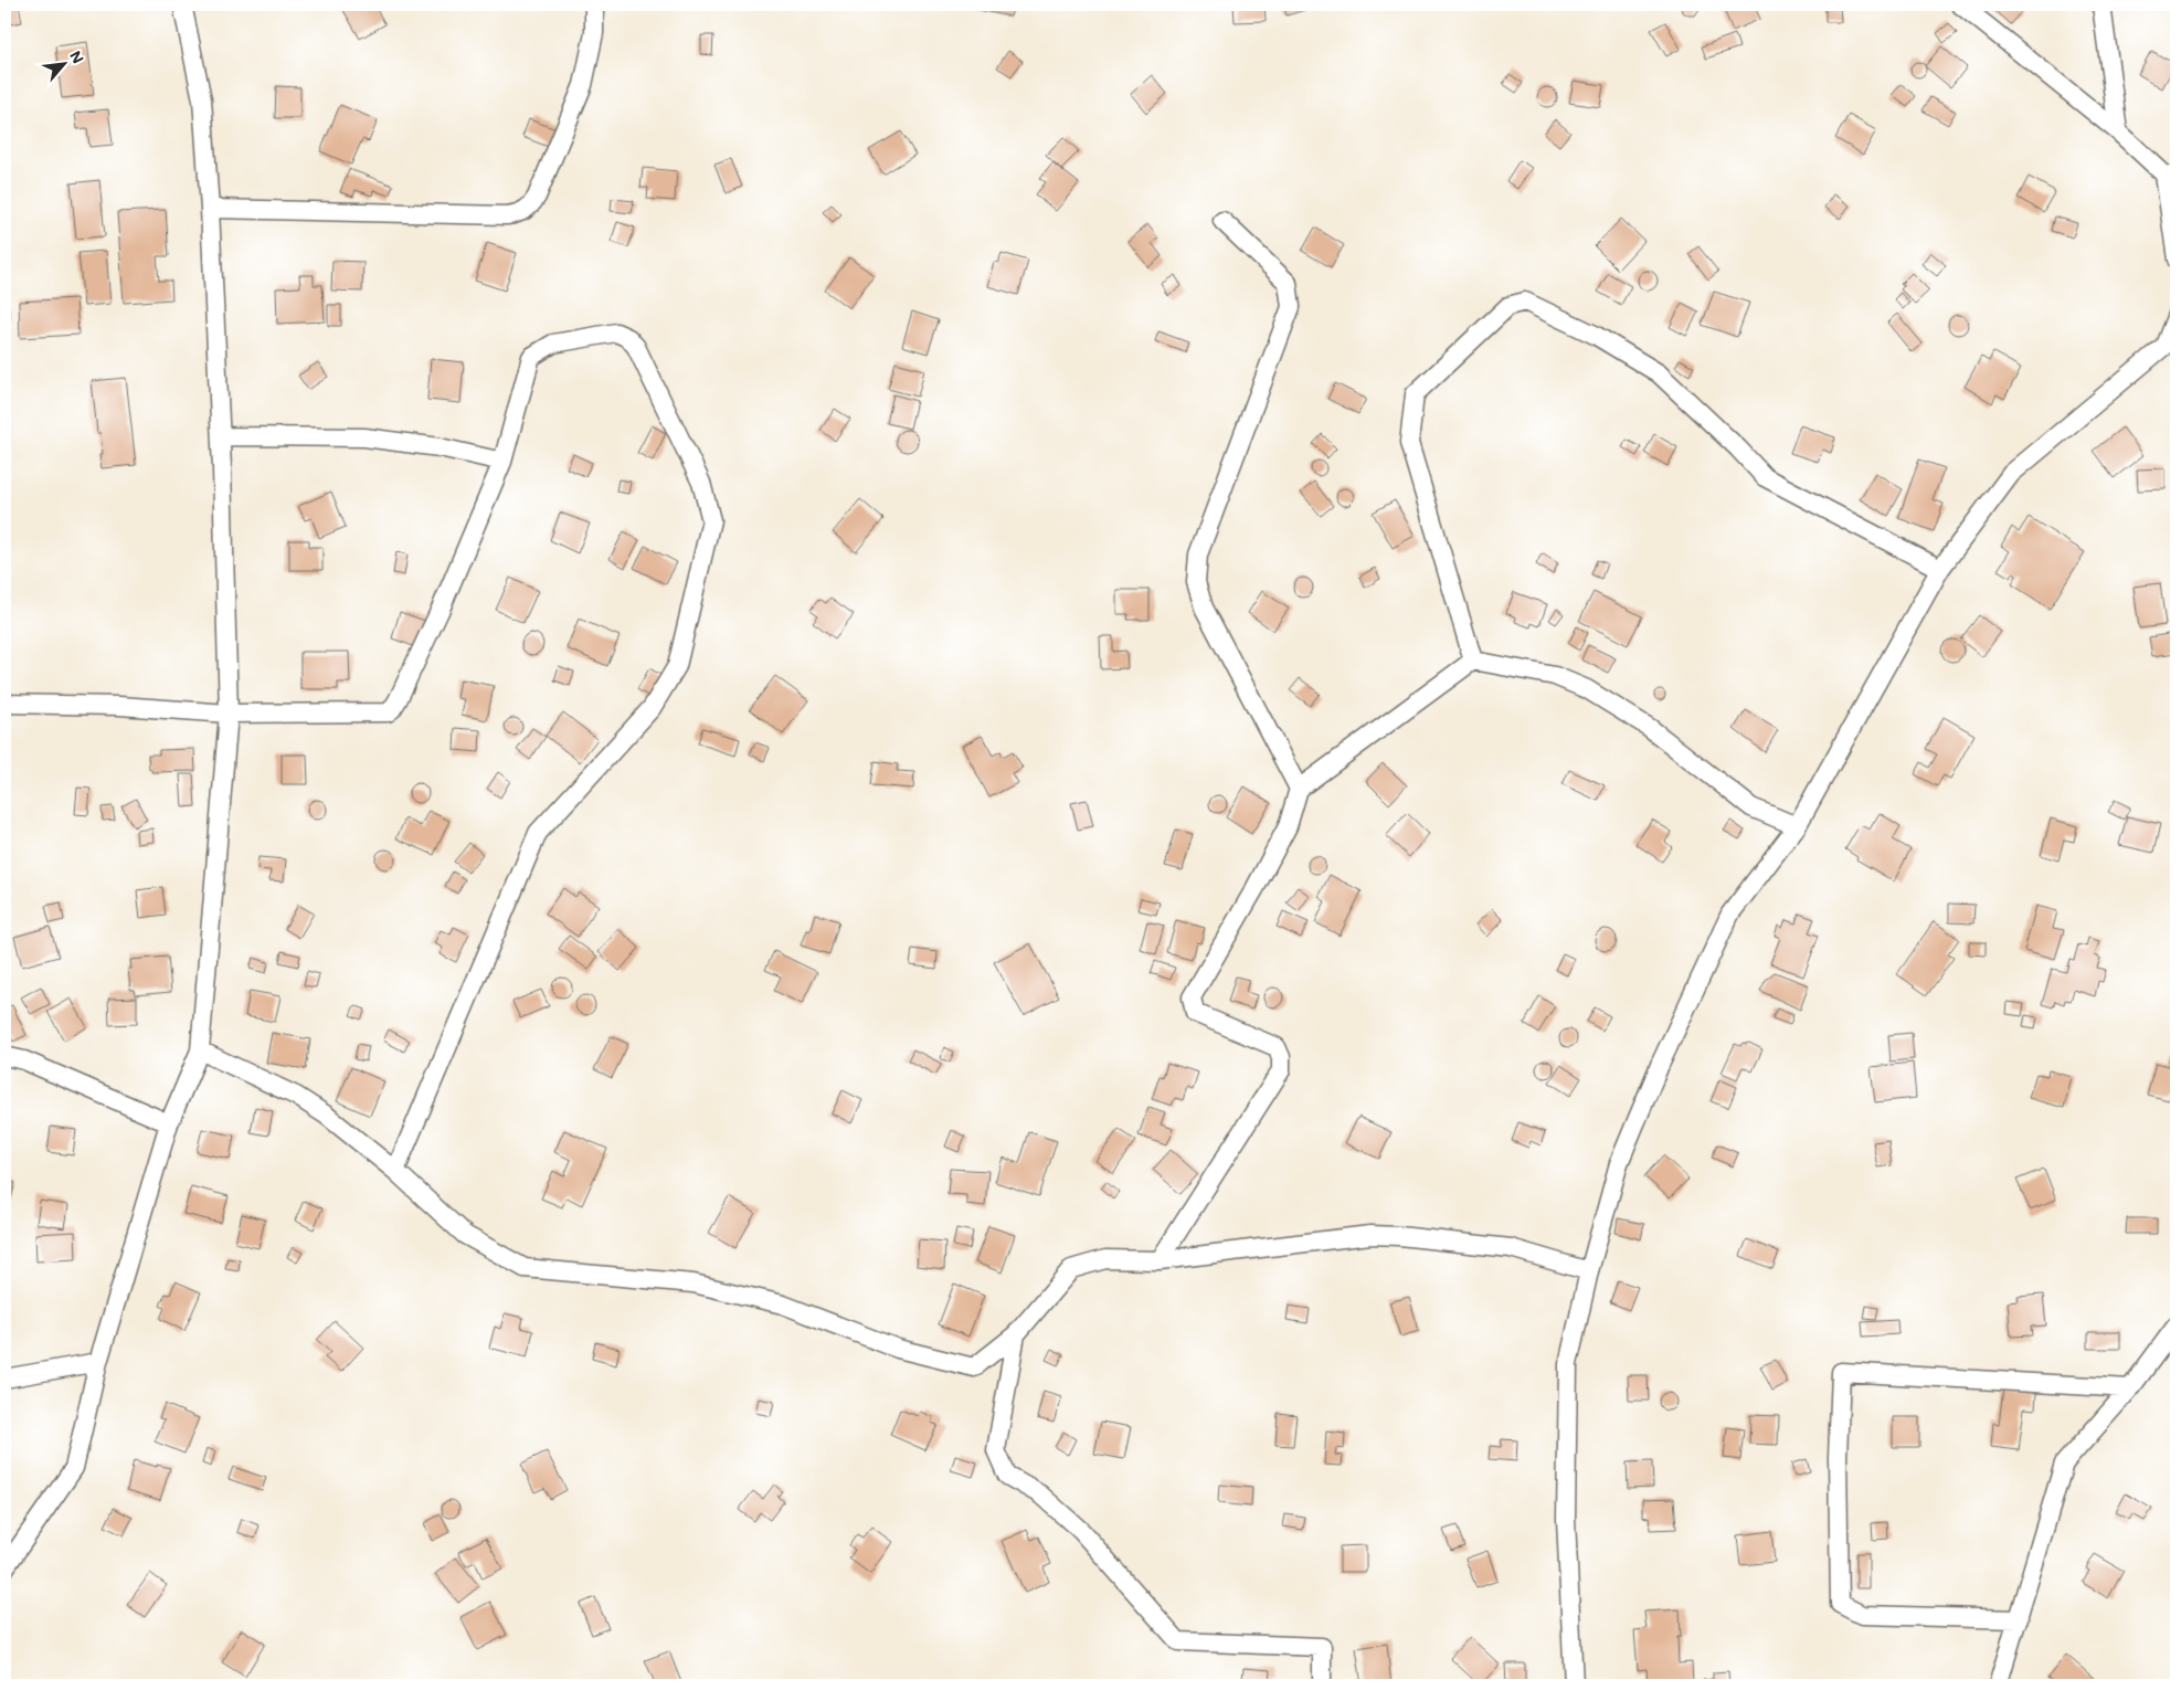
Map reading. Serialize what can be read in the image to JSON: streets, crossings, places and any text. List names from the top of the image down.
{
  "north": "top right"
}
